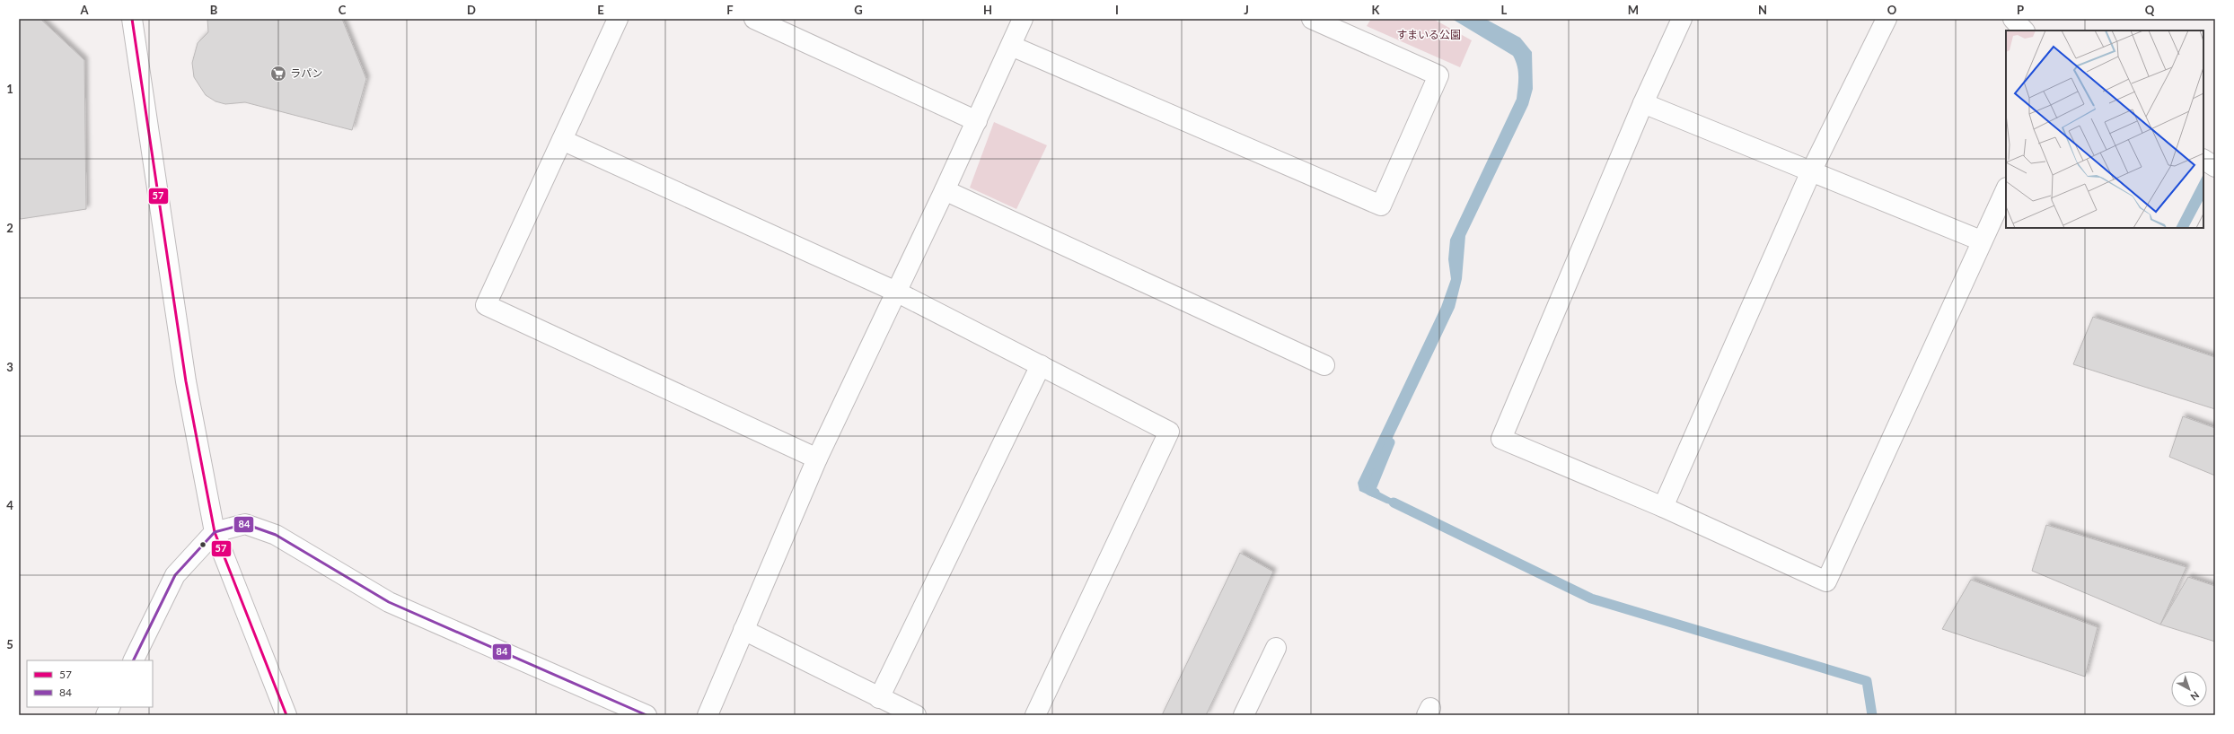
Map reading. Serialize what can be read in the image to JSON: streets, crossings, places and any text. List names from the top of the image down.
{
  "parks": ["すまいる公園"],
  "places": {
    "supermarket": ["ラパン"]
  },
  "lines": ["transit line 57", "transit line 84"],
  "legend": ["57", "84"],
  "north": "bottom right",
  "grid": {
    "columns": [
      "A",
      "B",
      "C",
      "D",
      "E",
      "F",
      "G",
      "H",
      "I",
      "J",
      "K",
      "L",
      "M",
      "N",
      "O",
      "P",
      "Q"
    ],
    "rows": [
      "1",
      "2",
      "3",
      "4",
      "5"
    ]
  }
}
